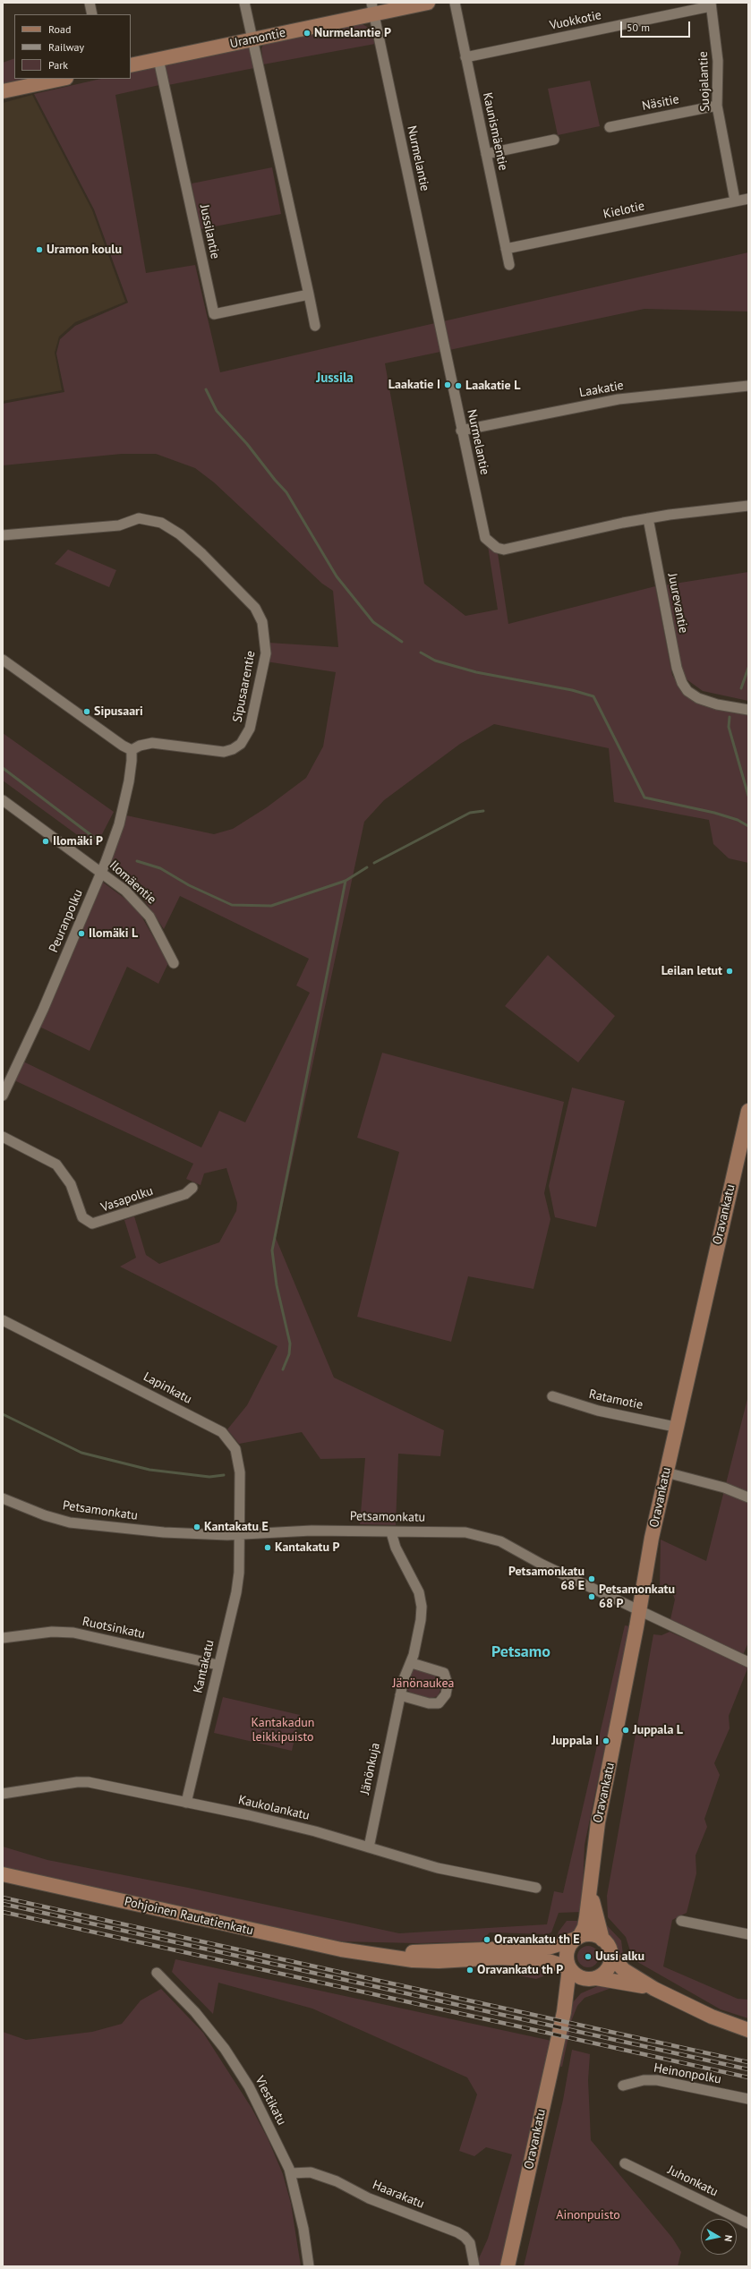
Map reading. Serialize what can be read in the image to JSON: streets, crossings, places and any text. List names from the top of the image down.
{
  "streets": {
    "street": [
      "Vuokkotie",
      "Uramontie",
      "Suojalantie",
      "Näsitie",
      "Kaunismäentie",
      "Nurmelantie",
      "Kielotie",
      "Jussilantie",
      "Laakatie",
      "Juurevantie",
      "Sipusaarentie",
      "Ilomäentie",
      "Peuranpolku",
      "Vasapolku",
      "Oravankatu",
      "Lapinkatu",
      "Ratamotie",
      "Petsamonkatu",
      "Ruotsinkatu",
      "Kantakatu",
      "Jänönkuja",
      "Kaukolankatu",
      "Pohjoinen Rautatienkatu",
      "Heinonpolku",
      "Viestikatu",
      "Juhonkatu",
      "Haarakatu"
    ]
  },
  "crossings": [
    ["Vuokkotie", "Suojalantie"],
    ["Vuokkotie", "Kaunismäentie"],
    ["Uramontie", "Nurmelantie"],
    ["Uramontie", "Jussilantie"],
    ["Suojalantie", "Näsitie"],
    ["Suojalantie", "Kielotie"],
    ["Kaunismäentie", "Kielotie"],
    ["Nurmelantie", "Laakatie"],
    ["Nurmelantie", "Juurevantie"],
    ["Sipusaarentie", "Peuranpolku"],
    ["Ilomäentie", "Peuranpolku"],
    ["Oravankatu", "Ratamotie"],
    ["Oravankatu", "Petsamonkatu"],
    ["Oravankatu", "Pohjoinen Rautatienkatu"],
    ["Lapinkatu", "Petsamonkatu"],
    ["Lapinkatu", "Kantakatu"],
    ["Petsamonkatu", "Kantakatu"],
    ["Petsamonkatu", "Jänönkuja"],
    ["Ruotsinkatu", "Kantakatu"],
    ["Kantakatu", "Kaukolankatu"],
    ["Jänönkuja", "Kaukolankatu"],
    ["Viestikatu", "Haarakatu"]
  ],
  "districts": ["Jussila", "Petsamo"],
  "parks": ["Jänönaukea", "Kantakadun leikkipuisto", "Ainonpuisto"],
  "places": [
    "Nurmelantie P",
    "Uramon koulu",
    "Laakatie I",
    "Laakatie L",
    "Sipusaari",
    "Ilomäki P",
    "Ilomäki L",
    "Leilan letut",
    "Kantakatu E",
    "Kantakatu P",
    "Petsamonkatu 68 E",
    "Petsamonkatu 68 P",
    "Juppala L",
    "Juppala I",
    "Oravankatu th E",
    "Uusi alku",
    "Oravankatu th P"
  ],
  "legend": ["Road", "Railway", "Park"],
  "scale_bar": "50 m",
  "north": "right"
}
